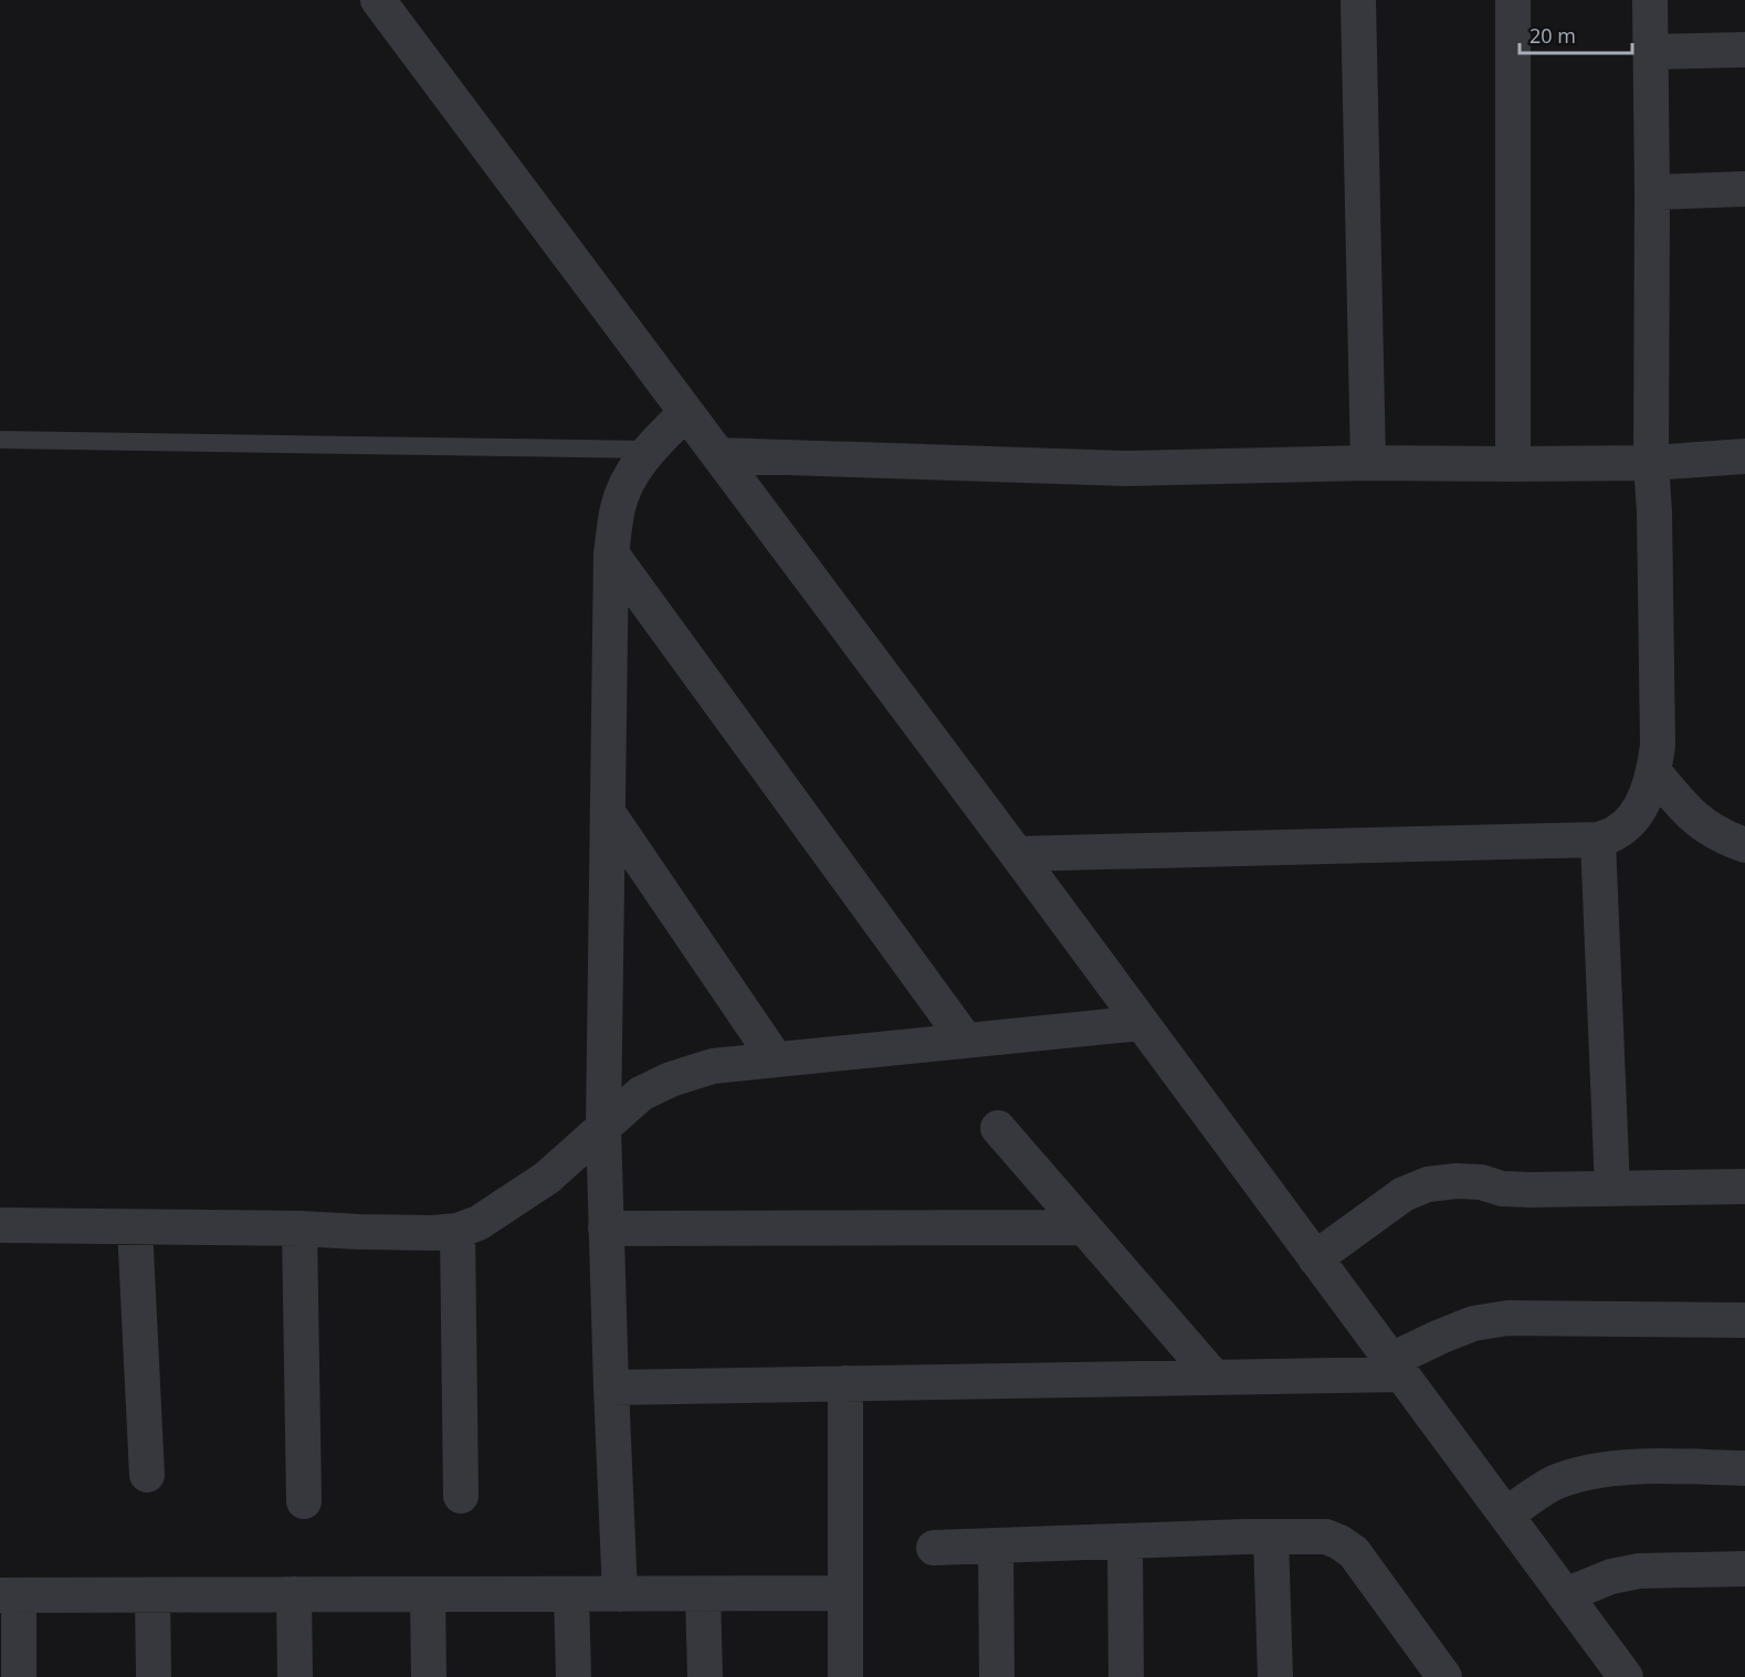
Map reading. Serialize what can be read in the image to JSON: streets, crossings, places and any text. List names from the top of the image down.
{
  "scale_bar": "20 m"
}
